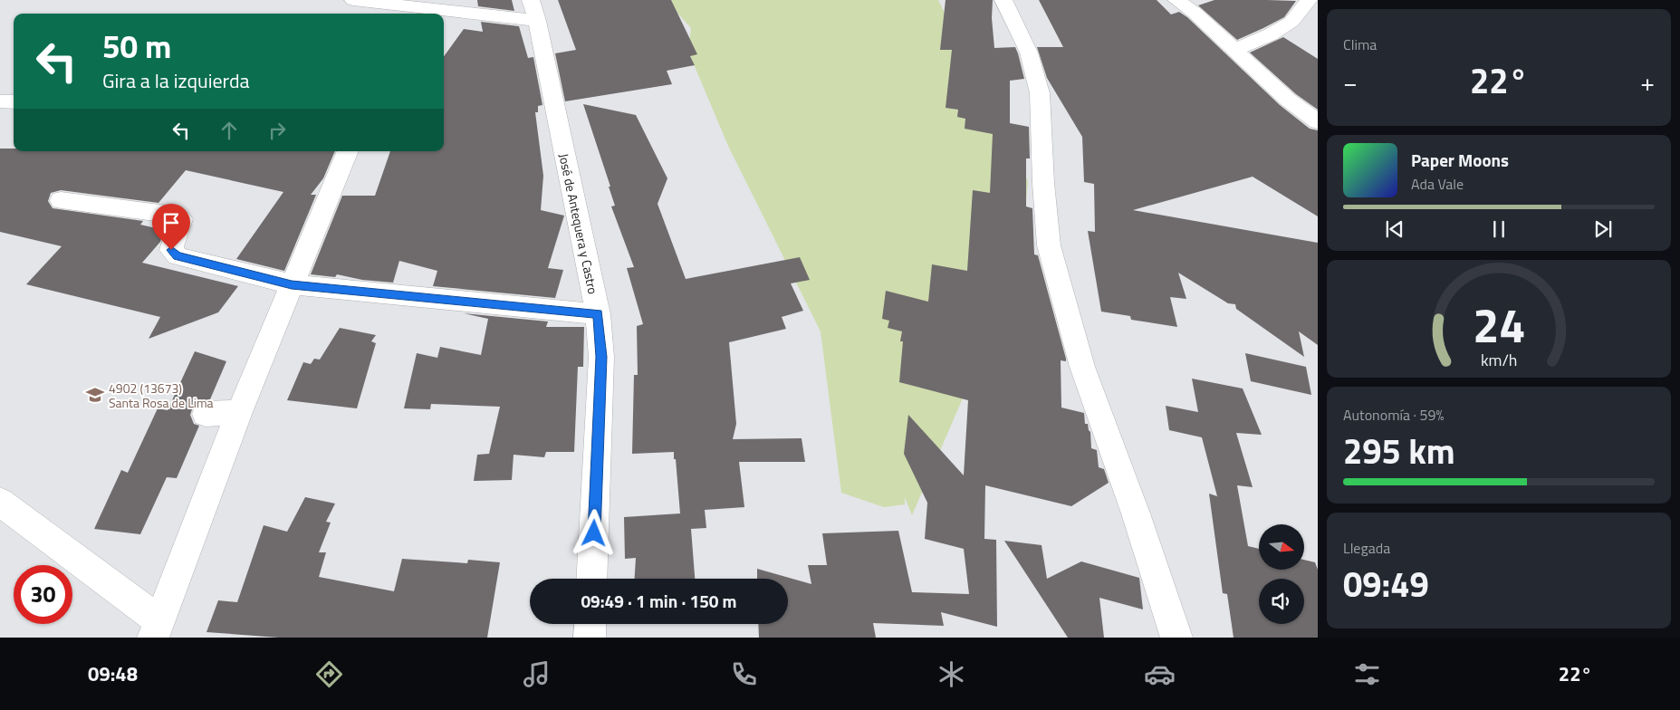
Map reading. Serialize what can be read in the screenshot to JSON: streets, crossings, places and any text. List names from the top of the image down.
{
  "streets": {
    "street": ["José de Antequera y Castro"]
  },
  "places": {
    "school or university": ["4902 (13673) Santa Rosa de Lima"]
  },
  "north": "right",
  "page": {
    "tile": [
      "Clima",
      ["Autonomía · 59%", "295 km"],
      ["Llegada", "09:49"]
    ],
    "turn": ["50 m", "Gira a la izquierda"],
    "heat": ["−", "22°", "+"],
    "song": ["Paper Moons", "Ada Vale"],
    "limit": "30",
    "trip": "09:49 · 1 min · 150 m",
    "tabs": ["09:48", "22°"],
    "gauge": ["24", "km/h"]
  }
}
